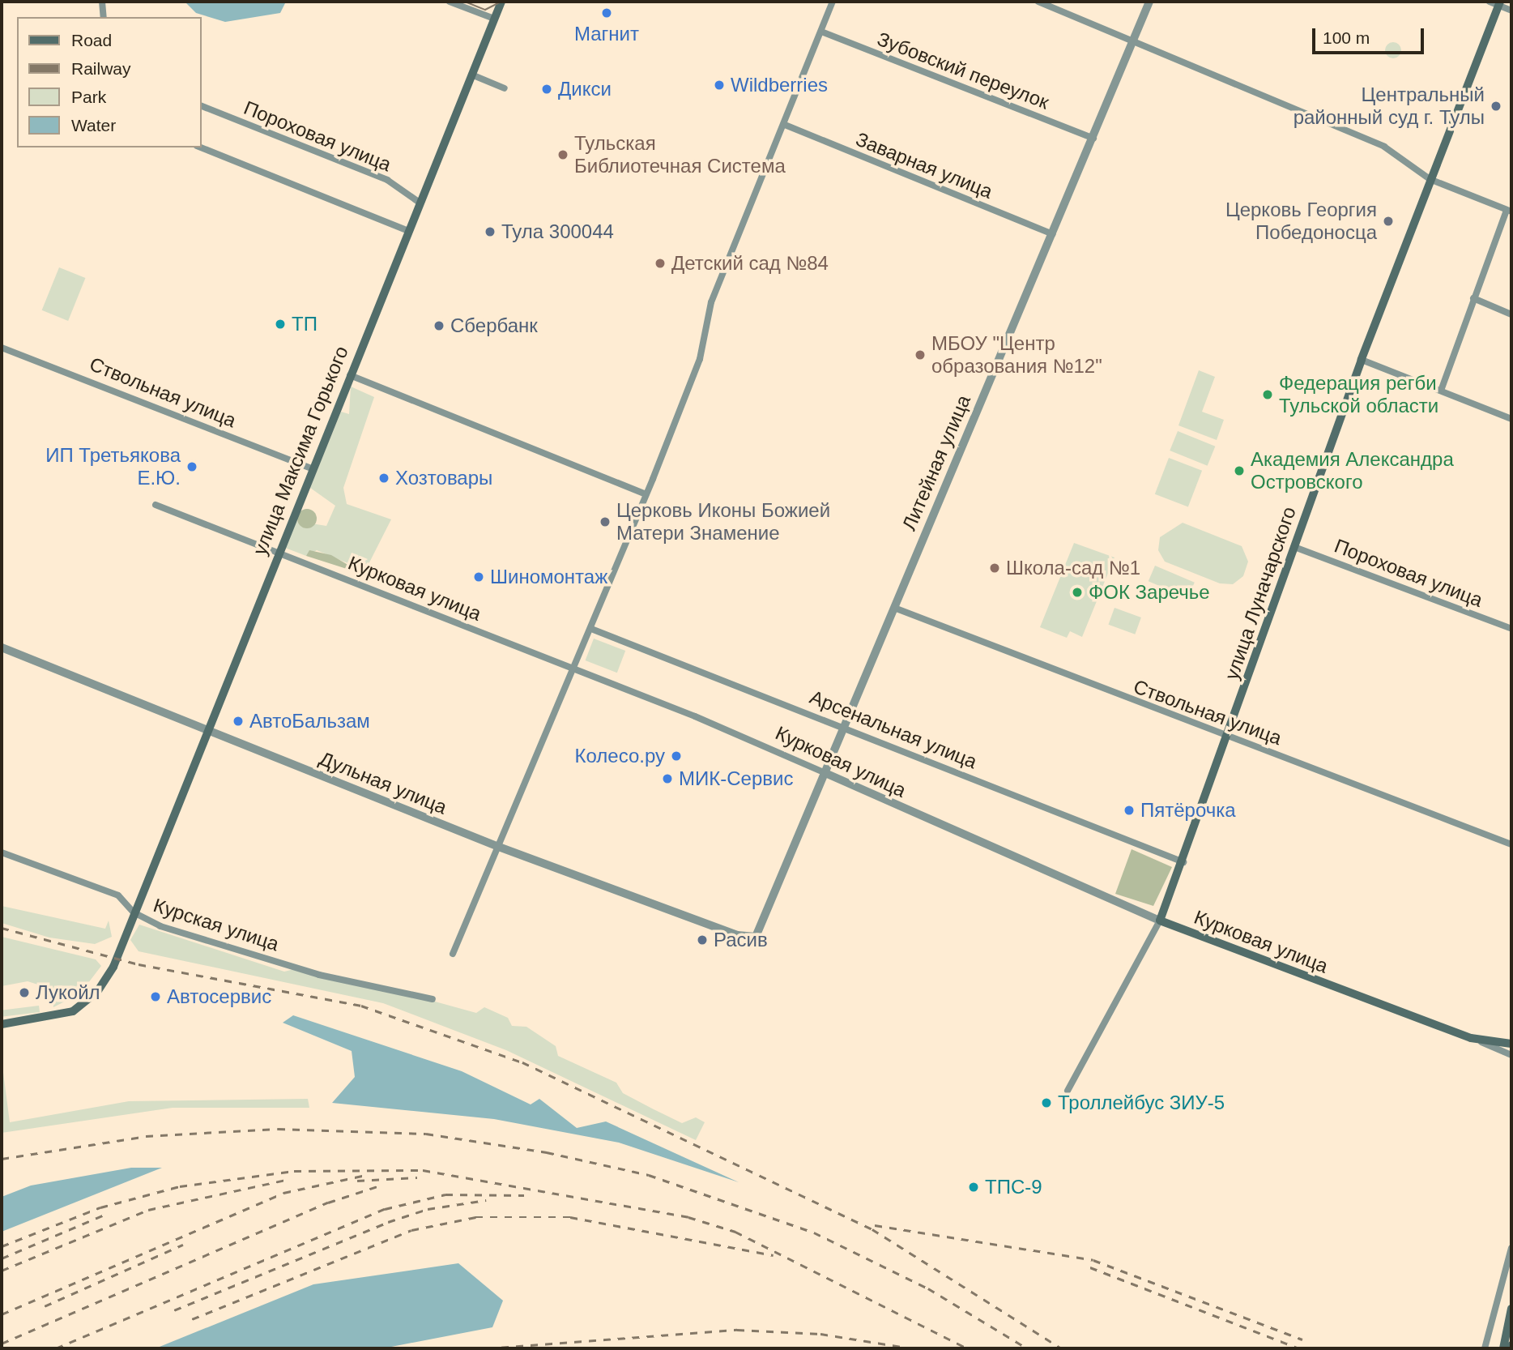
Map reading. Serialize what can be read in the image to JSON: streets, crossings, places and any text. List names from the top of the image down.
{
  "streets": {
    "main road": ["улица Максима Горького", "Курковая улица", "улица Луначарского"],
    "street": [
      "Зубовский переулок",
      "Пороховая улица",
      "Заварная улица",
      "Ствольная улица",
      "Литейная улица",
      "Арсенальная улица",
      "Дульная улица",
      "Курская улица"
    ]
  },
  "crossings": [
    ["Зубовский переулок", "Литейная улица"],
    ["Пороховая улица", "улица Максима Горького"],
    ["Пороховая улица", "улица Луначарского"],
    ["Заварная улица", "Литейная улица"],
    ["Ствольная улица", "улица Максима Горького"],
    ["Ствольная улица", "Литейная улица"],
    ["Ствольная улица", "улица Луначарского"],
    ["улица Максима Горького", "Курковая улица"],
    ["улица Максима Горького", "Дульная улица"],
    ["улица Максима Горького", "Курская улица"],
    ["Литейная улица", "Курковая улица"],
    ["Литейная улица", "Арсенальная улица"],
    ["Литейная улица", "Дульная улица"],
    ["Курковая улица", "улица Луначарского"],
    ["улица Луначарского", "Арсенальная улица"]
  ],
  "places": [
    "Магнит",
    "Wildberries",
    "Дикси",
    "Центральный районный суд г. Тулы",
    "Тульская Библиотечная Система",
    "Церковь Георгия Победоносца",
    "Тула 300044",
    "Детский сад №84",
    "ТП",
    "Сбербанк",
    "МБОУ \"Центр образования №12\"",
    "Федерация регби Тульской области",
    "ИП Третьякова Е.Ю.",
    "Академия Александра Островского",
    "Хозтовары",
    "Церковь Иконы Божией Матери Знамение",
    "Школа-сад №1",
    "Шиномонтаж",
    "ФОК Заречье",
    "АвтоБальзам",
    "Колесо.ру",
    "МИК-Сервис",
    "Пятёрочка",
    "Расив",
    "Лукойл",
    "Автосервис",
    "Троллейбус ЗИУ-5",
    "ТПС-9"
  ],
  "legend": [
    "Road",
    "Railway",
    "Park",
    "Water"
  ],
  "scale_bar": "100 m"
}
